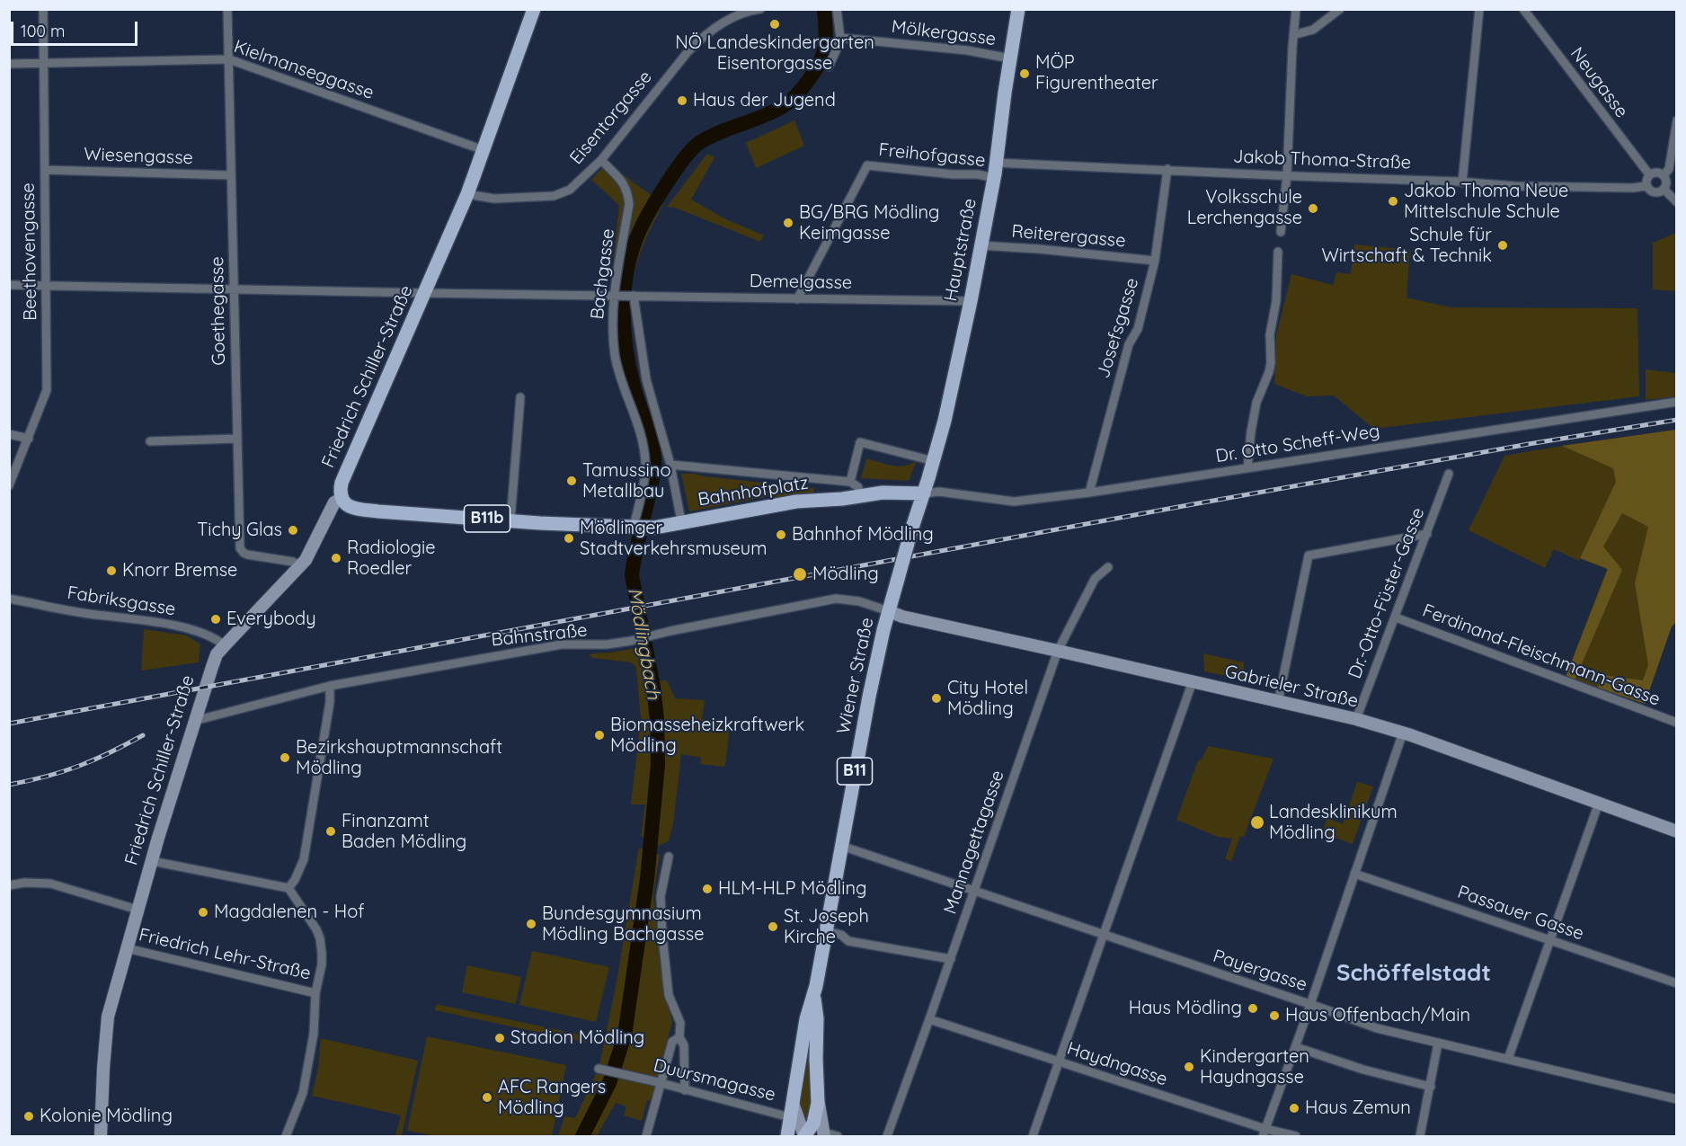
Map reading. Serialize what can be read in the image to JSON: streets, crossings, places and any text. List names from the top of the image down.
{
  "streets": {
    "main road": [
      "Hauptstraße",
      "Friedrich Schiller-Straße",
      "Bahnhofplatz",
      "B11b",
      "Wiener Straße",
      "B11"
    ],
    "street": [
      "Mölkergasse",
      "Kielmanseggasse",
      "Neugasse",
      "Eisentorgasse",
      "Freihofgasse",
      "Wiesengasse",
      "Jakob Thoma-Straße",
      "Reiterergasse",
      "Beethovengasse",
      "Bachgasse",
      "Demelgasse",
      "Goethegasse",
      "Josefsgasse",
      "Dr. Otto Scheff-Weg",
      "Dr.-Otto-Füster-Gasse",
      "Fabriksgasse",
      "Bahnstraße",
      "Ferdinand-Fleischmann-Gasse",
      "Gabrieler Straße",
      "Mannagettagasse",
      "Passauer Gasse",
      "Friedrich Lehr-Straße",
      "Payergasse",
      "Haydngasse",
      "Duursmagasse"
    ]
  },
  "crossings": [
    ["Mölkergasse", "Hauptstraße"],
    ["Kielmanseggasse", "Beethovengasse"],
    ["Kielmanseggasse", "Goethegasse"],
    ["Kielmanseggasse", "Friedrich Schiller-Straße"],
    ["Neugasse", "Jakob Thoma-Straße"],
    ["Eisentorgasse", "Bachgasse"],
    ["Eisentorgasse", "Friedrich Schiller-Straße"],
    ["Freihofgasse", "Hauptstraße"],
    ["Freihofgasse", "Demelgasse"],
    ["Wiesengasse", "Beethovengasse"],
    ["Wiesengasse", "Goethegasse"],
    ["Jakob Thoma-Straße", "Hauptstraße"],
    ["Jakob Thoma-Straße", "Josefsgasse"],
    ["Reiterergasse", "Hauptstraße"],
    ["Reiterergasse", "Josefsgasse"],
    ["Hauptstraße", "Demelgasse"],
    ["Hauptstraße", "Dr. Otto Scheff-Weg"],
    ["Hauptstraße", "Bahnhofplatz"],
    ["Hauptstraße", "Wiener Straße"],
    ["Bachgasse", "Demelgasse"],
    ["Bachgasse", "Bahnhofplatz"],
    ["Bachgasse", "B11b"],
    ["Goethegasse", "Friedrich Schiller-Straße"],
    ["Josefsgasse", "Dr. Otto Scheff-Weg"],
    ["Friedrich Schiller-Straße", "B11b"],
    ["Friedrich Schiller-Straße", "Fabriksgasse"],
    ["Friedrich Schiller-Straße", "Bahnstraße"],
    ["Friedrich Schiller-Straße", "Friedrich Lehr-Straße"],
    ["Dr. Otto Scheff-Weg", "Bahnhofplatz"],
    ["Dr. Otto Scheff-Weg", "Wiener Straße"],
    ["Bahnhofplatz", "B11b"],
    ["Bahnhofplatz", "Wiener Straße"],
    ["Dr.-Otto-Füster-Gasse", "Ferdinand-Fleischmann-Gasse"],
    ["Dr.-Otto-Füster-Gasse", "Gabrieler Straße"],
    ["Bahnstraße", "Wiener Straße"],
    ["Bahnstraße", "Gabrieler Straße"],
    ["Wiener Straße", "Gabrieler Straße"],
    ["Wiener Straße", "B11"],
    ["Wiener Straße", "Payergasse"],
    ["Gabrieler Straße", "Mannagettagasse"],
    ["B11", "Duursmagasse"],
    ["Mannagettagasse", "Payergasse"],
    ["Mannagettagasse", "Haydngasse"]
  ],
  "districts": ["Schöffelstadt"],
  "water": ["Mödlingbach"],
  "places": [
    "NÖ Landeskindergarten Eisentorgasse",
    "MÖP Figurentheater",
    "Haus der Jugend",
    "Jakob Thoma Neue Mittelschule Schule",
    "Volksschule Lerchengasse",
    "BG/BRG Mödling Keimgasse",
    "Schule für Wirtschaft & Technik",
    "Tamussino Metallbau",
    "Tichy Glas",
    "Bahnhof Mödling",
    "Mödlinger Stadtverkehrsmuseum",
    "Radiologie Roedler",
    "Knorr Bremse",
    "Mödling",
    "Everybody",
    "City Hotel Mödling",
    "Biomasseheizkraftwerk Mödling",
    "Bezirkshauptmannschaft Mödling",
    "Landesklinikum Mödling",
    "Finanzamt Baden Mödling",
    "HLM-HLP Mödling",
    "Magdalenen - Hof",
    "Bundesgymnasium Mödling Bachgasse",
    "St. Joseph Kirche",
    "Haus Mödling",
    "Haus Offenbach/Main",
    "Stadion Mödling",
    "Kindergarten Haydngasse",
    "AFC Rangers Mödling",
    "Haus Zemun",
    "Kolonie Mödling"
  ],
  "scale_bar": "100 m"
}
